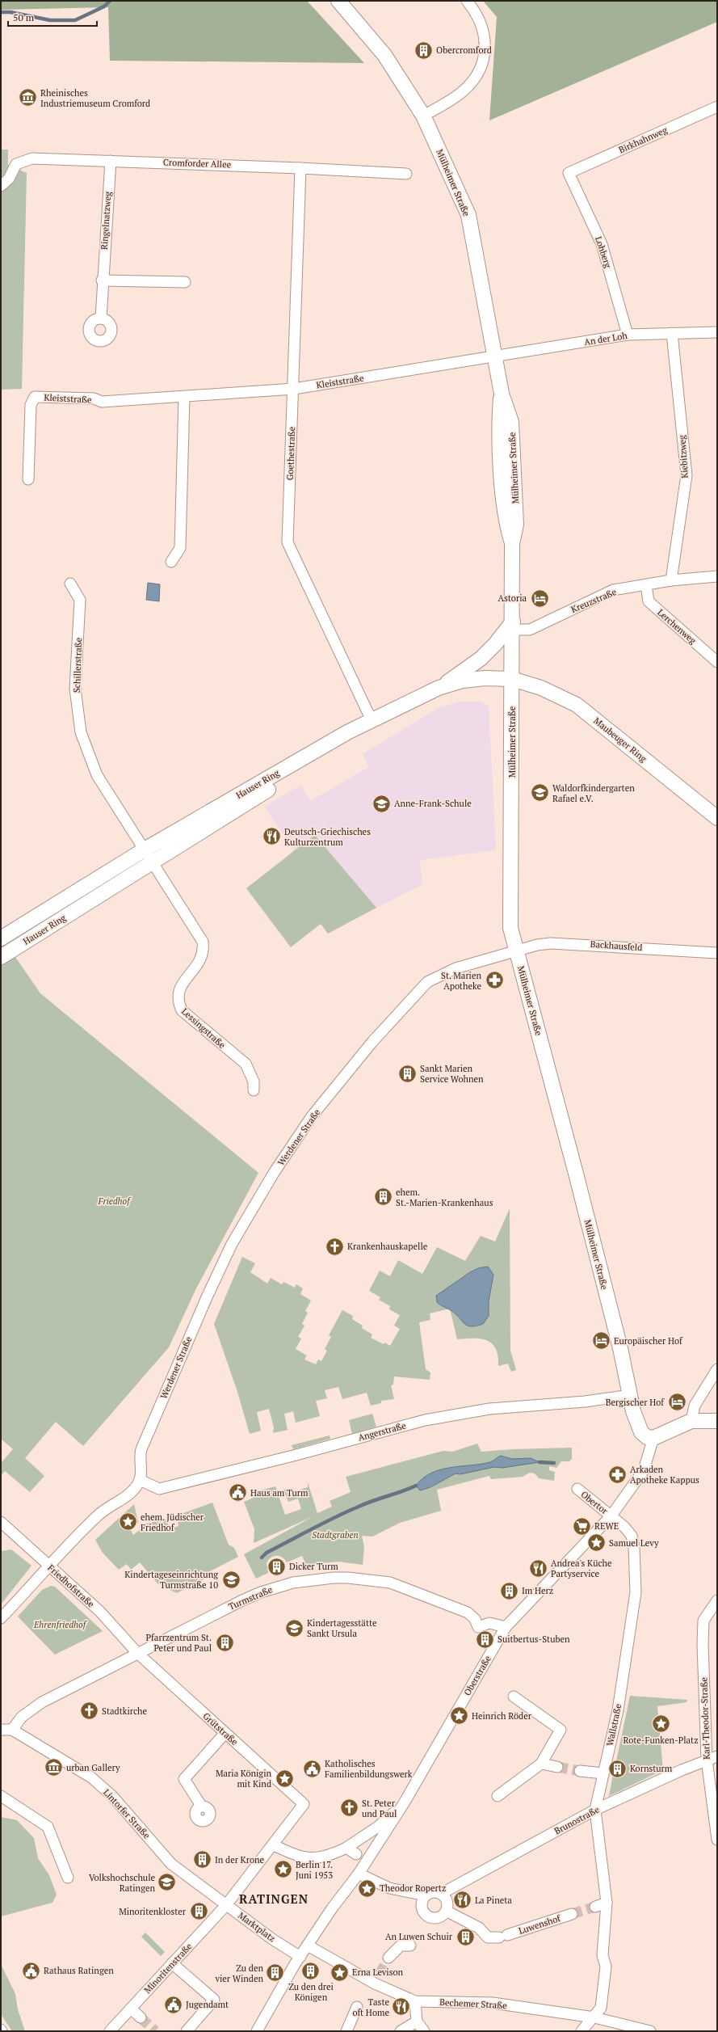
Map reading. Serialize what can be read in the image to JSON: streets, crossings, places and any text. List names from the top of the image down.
{
  "streets": {
    "main road": ["Mülheimer Straße", "Maubeuger Ring", "Hauser Ring"],
    "street": [
      "Birkhahnweg",
      "Cromforder Allee",
      "Ringelnatzweg",
      "Lohberg",
      "An der Loh",
      "Kleiststraße",
      "Goethestraße",
      "Kiebitzweg",
      "Kreuzstraße",
      "Lerchenweg",
      "Schillerstraße",
      "Backhausfeld",
      "Lessingstraße",
      "Werdener Straße",
      "Angerstraße",
      "Obertor",
      "Friedhofstraße",
      "Turmstraße",
      "Oberstraße",
      "Karl-Theodor-Straße",
      "Wallstraße",
      "Grütstraße",
      "Lintorfer Straße",
      "Brunostraße",
      "Luwenshof",
      "Marktplatz",
      "Minoritenstraße",
      "Bechemer Straße"
    ]
  },
  "crossings": [
    ["Birkhahnweg", "Lohberg"],
    ["Cromforder Allee", "Ringelnatzweg"],
    ["Cromforder Allee", "Goethestraße"],
    ["Mülheimer Straße", "An der Loh"],
    ["Mülheimer Straße", "Kleiststraße"],
    ["Mülheimer Straße", "Kreuzstraße"],
    ["Mülheimer Straße", "Maubeuger Ring"],
    ["Mülheimer Straße", "Hauser Ring"],
    ["Mülheimer Straße", "Backhausfeld"],
    ["Mülheimer Straße", "Werdener Straße"],
    ["Mülheimer Straße", "Angerstraße"],
    ["Mülheimer Straße", "Oberstraße"],
    ["Lohberg", "An der Loh"],
    ["An der Loh", "Kleiststraße"],
    ["An der Loh", "Kiebitzweg"],
    ["Kleiststraße", "Goethestraße"],
    ["Goethestraße", "Hauser Ring"],
    ["Kiebitzweg", "Kreuzstraße"],
    ["Kreuzstraße", "Lerchenweg"],
    ["Kreuzstraße", "Hauser Ring"],
    ["Schillerstraße", "Hauser Ring"],
    ["Maubeuger Ring", "Hauser Ring"],
    ["Hauser Ring", "Lessingstraße"],
    ["Backhausfeld", "Werdener Straße"],
    ["Werdener Straße", "Angerstraße"],
    ["Obertor", "Oberstraße"],
    ["Obertor", "Wallstraße"],
    ["Friedhofstraße", "Turmstraße"],
    ["Friedhofstraße", "Grütstraße"],
    ["Turmstraße", "Oberstraße"],
    ["Turmstraße", "Grütstraße"],
    ["Turmstraße", "Lintorfer Straße"],
    ["Oberstraße", "Wallstraße"],
    ["Karl-Theodor-Straße", "Brunostraße"],
    ["Wallstraße", "Brunostraße"],
    ["Wallstraße", "Bechemer Straße"],
    ["Lintorfer Straße", "Marktplatz"],
    ["Lintorfer Straße", "Minoritenstraße"],
    ["Brunostraße", "Luwenshof"],
    ["Marktplatz", "Minoritenstraße"]
  ],
  "districts": ["RATINGEN"],
  "parks": ["Friedhof", "Stadtgraben", "Ehrenfriedhof"],
  "places": {
    "building": [
      "Obercromford",
      "Sankt Marien Service Wohnen",
      "ehem. St.-Marien-Krankenhaus",
      "Dicker Turm",
      "Im Herz",
      "Suitbertus-Stuben",
      "Pfarrzentrum St. Peter und Paul",
      "Kornsturm",
      "In der Krone",
      "Minoritenkloster",
      "An Luwen Schuir",
      "Zu den drei Königen",
      "Zu den vier Winden"
    ],
    "museum": ["Rheinisches Industriemuseum Cromford", "urban Gallery"],
    "hotel": ["Astoria", "Europäischer Hof", "Bergischer Hof"],
    "school or university": [
      "Waldorfkindergarten Rafael e.V.",
      "Anne-Frank-Schule",
      "Kindertageseinrichtung Turmstraße 10",
      "Kindertagesstätte Sankt Ursula",
      "Volkshochschule Ratingen"
    ],
    "restaurant": [
      "Deutsch-Griechisches Kulturzentrum",
      "Andrea's Küche Partyservice",
      "La Pineta",
      "Taste oft Home"
    ],
    "pharmacy": ["St. Marien Apotheke", "Arkaden Apotheke Kappus"],
    "church": ["Krankenhauskapelle", "Stadtkirche", "St. Peter und Paul"],
    "public building": [
      "Haus am Turm",
      "Katholisches Familienbildungswerk",
      "Rathaus Ratingen",
      "Jugendamt"
    ],
    "place": [
      "ehem. Jüdischer Friedhof",
      "Samuel Levy",
      "Heinrich Röder",
      "Rote-Funken-Platz",
      "Maria Königin mit Kind",
      "Berlin 17. Juni 1953",
      "Theodor Ropertz",
      "Erna Levison"
    ],
    "supermarket": ["REWE"]
  },
  "scale_bar": "50 m"
}
